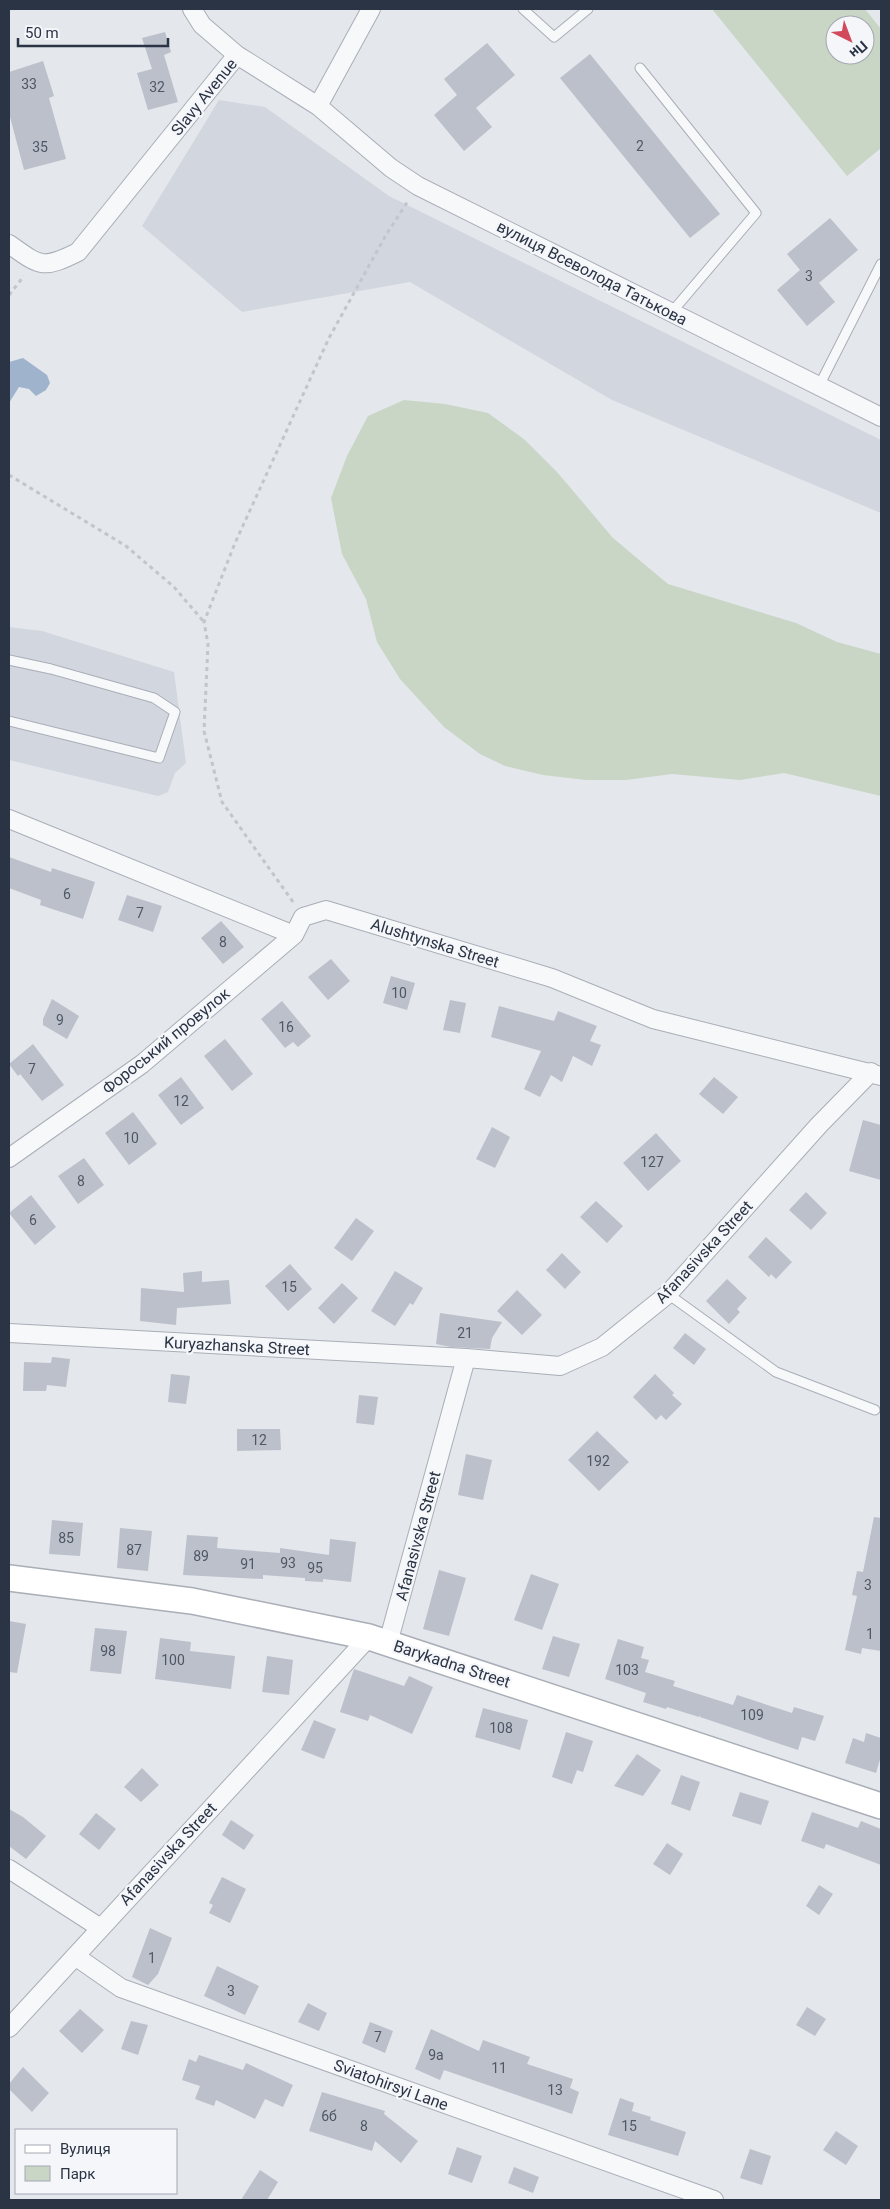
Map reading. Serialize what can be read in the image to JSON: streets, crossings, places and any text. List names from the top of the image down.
{
  "streets": {
    "street": [
      "Slavy Avenue",
      "вулиця Всеволода Татькова",
      "Alushtynska Street",
      "Фороський провулок",
      "Afanasivska Street",
      "Kuryazhanska Street",
      "Barykadna Street",
      "Sviatohirsyi Lane"
    ]
  },
  "crossings": [
    ["Slavy Avenue", "вулиця Всеволода Татькова"],
    ["Alushtynska Street", "Afanasivska Street"],
    ["Afanasivska Street", "Kuryazhanska Street"],
    ["Afanasivska Street", "Barykadna Street"],
    ["Afanasivska Street", "Sviatohirsyi Lane"]
  ],
  "house_numbers": [
    "33",
    "32",
    "2",
    "35",
    "3",
    "6",
    "7",
    "8",
    "10",
    "9",
    "16",
    "7",
    "12",
    "10",
    "127",
    "8",
    "6",
    "15",
    "21",
    "12",
    "192",
    "85",
    "87",
    "89",
    "93",
    "91",
    "95",
    "3",
    "1",
    "98",
    "100",
    "103",
    "109",
    "108",
    "1",
    "3",
    "7",
    "9а",
    "11",
    "13",
    "6б",
    "8",
    "15"
  ],
  "legend": ["Вулиця", "Парк"],
  "scale_bar": "50 m",
  "north": "bottom right"
}
